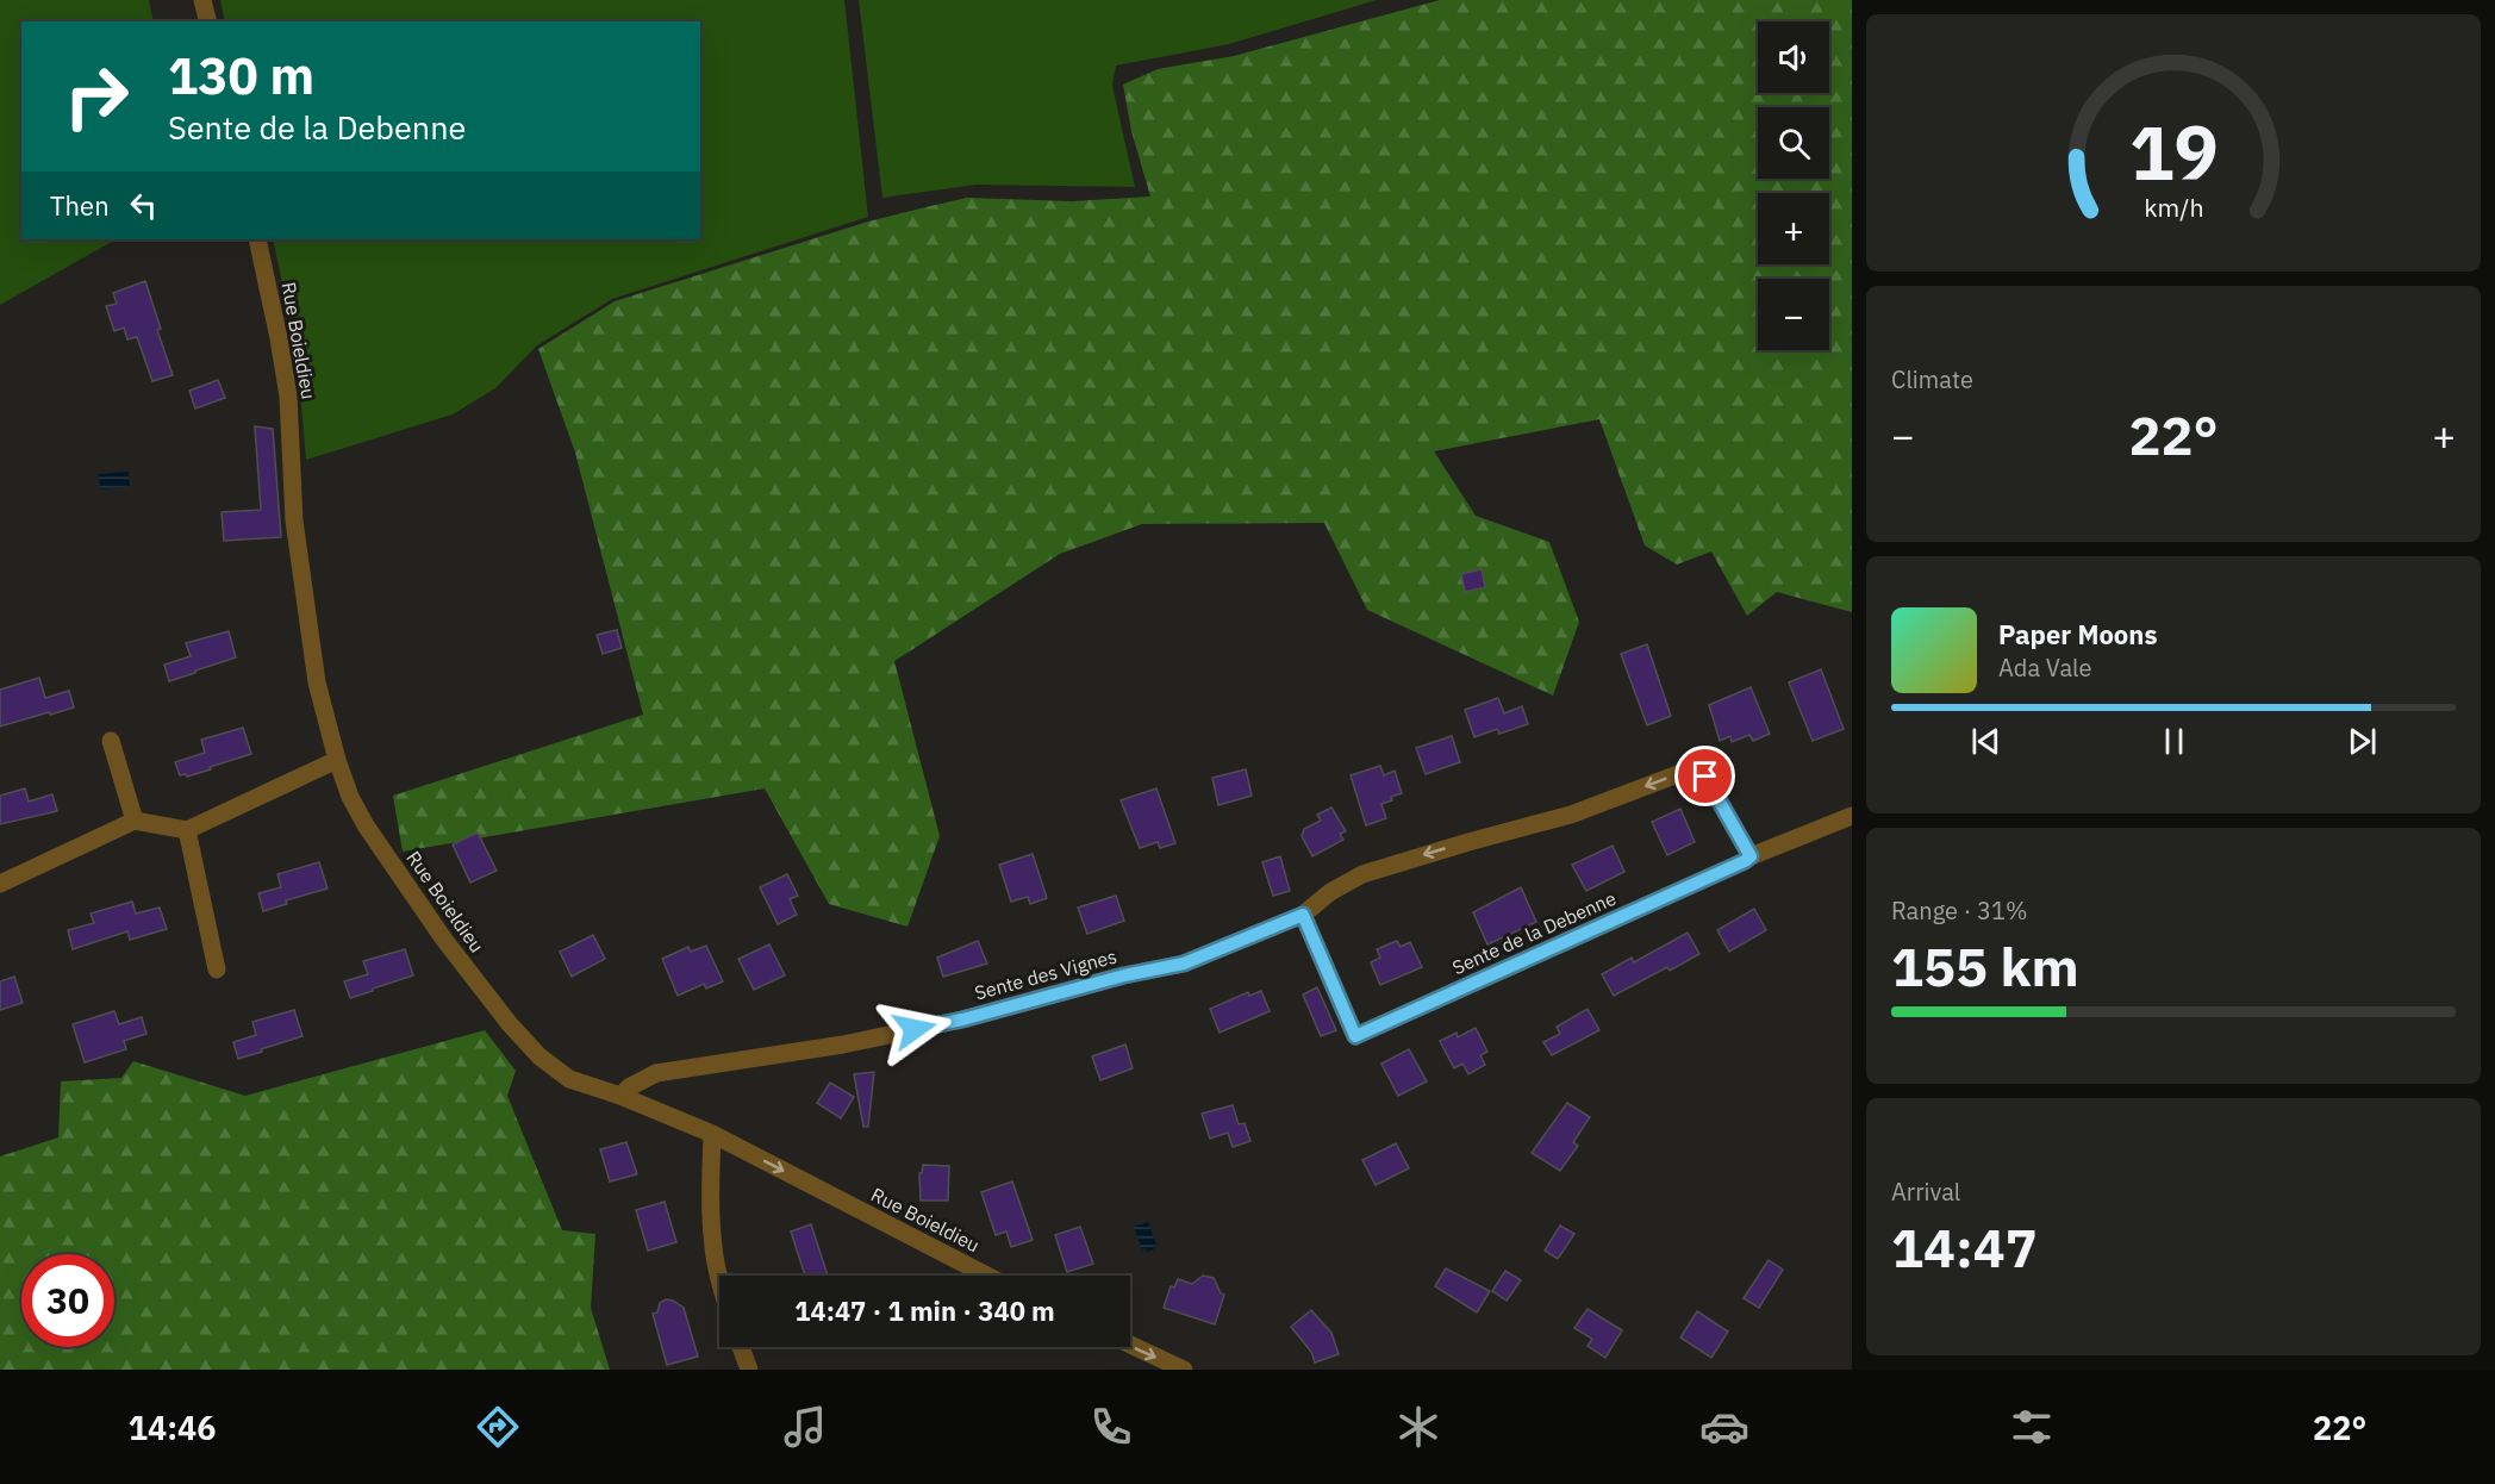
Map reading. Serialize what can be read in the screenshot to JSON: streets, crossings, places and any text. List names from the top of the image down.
{
  "streets": {
    "street": ["Rue Boieldieu", "Sente de la Debenne", "Sente des Vignes"]
  },
  "crossings": [
    ["Rue Boieldieu", "Sente des Vignes"],
    ["Sente de la Debenne", "Sente des Vignes"]
  ],
  "one_way": ["Sente des Vignes"],
  "page": {
    "map_buttons": ["+", "−"],
    "turn": ["130 m", "Sente de la Debenne"],
    "then": "Then",
    "tile": [
      "Climate",
      ["Range · 31%", "155 km"],
      ["Arrival", "14:47"]
    ],
    "heat": ["−", "22°", "+"],
    "song": ["Paper Moons", "Ada Vale"],
    "limit": "30",
    "trip": "14:47 · 1 min · 340 m",
    "tabs": ["14:46", "22°"],
    "gauge": ["19", "km/h"]
  }
}
